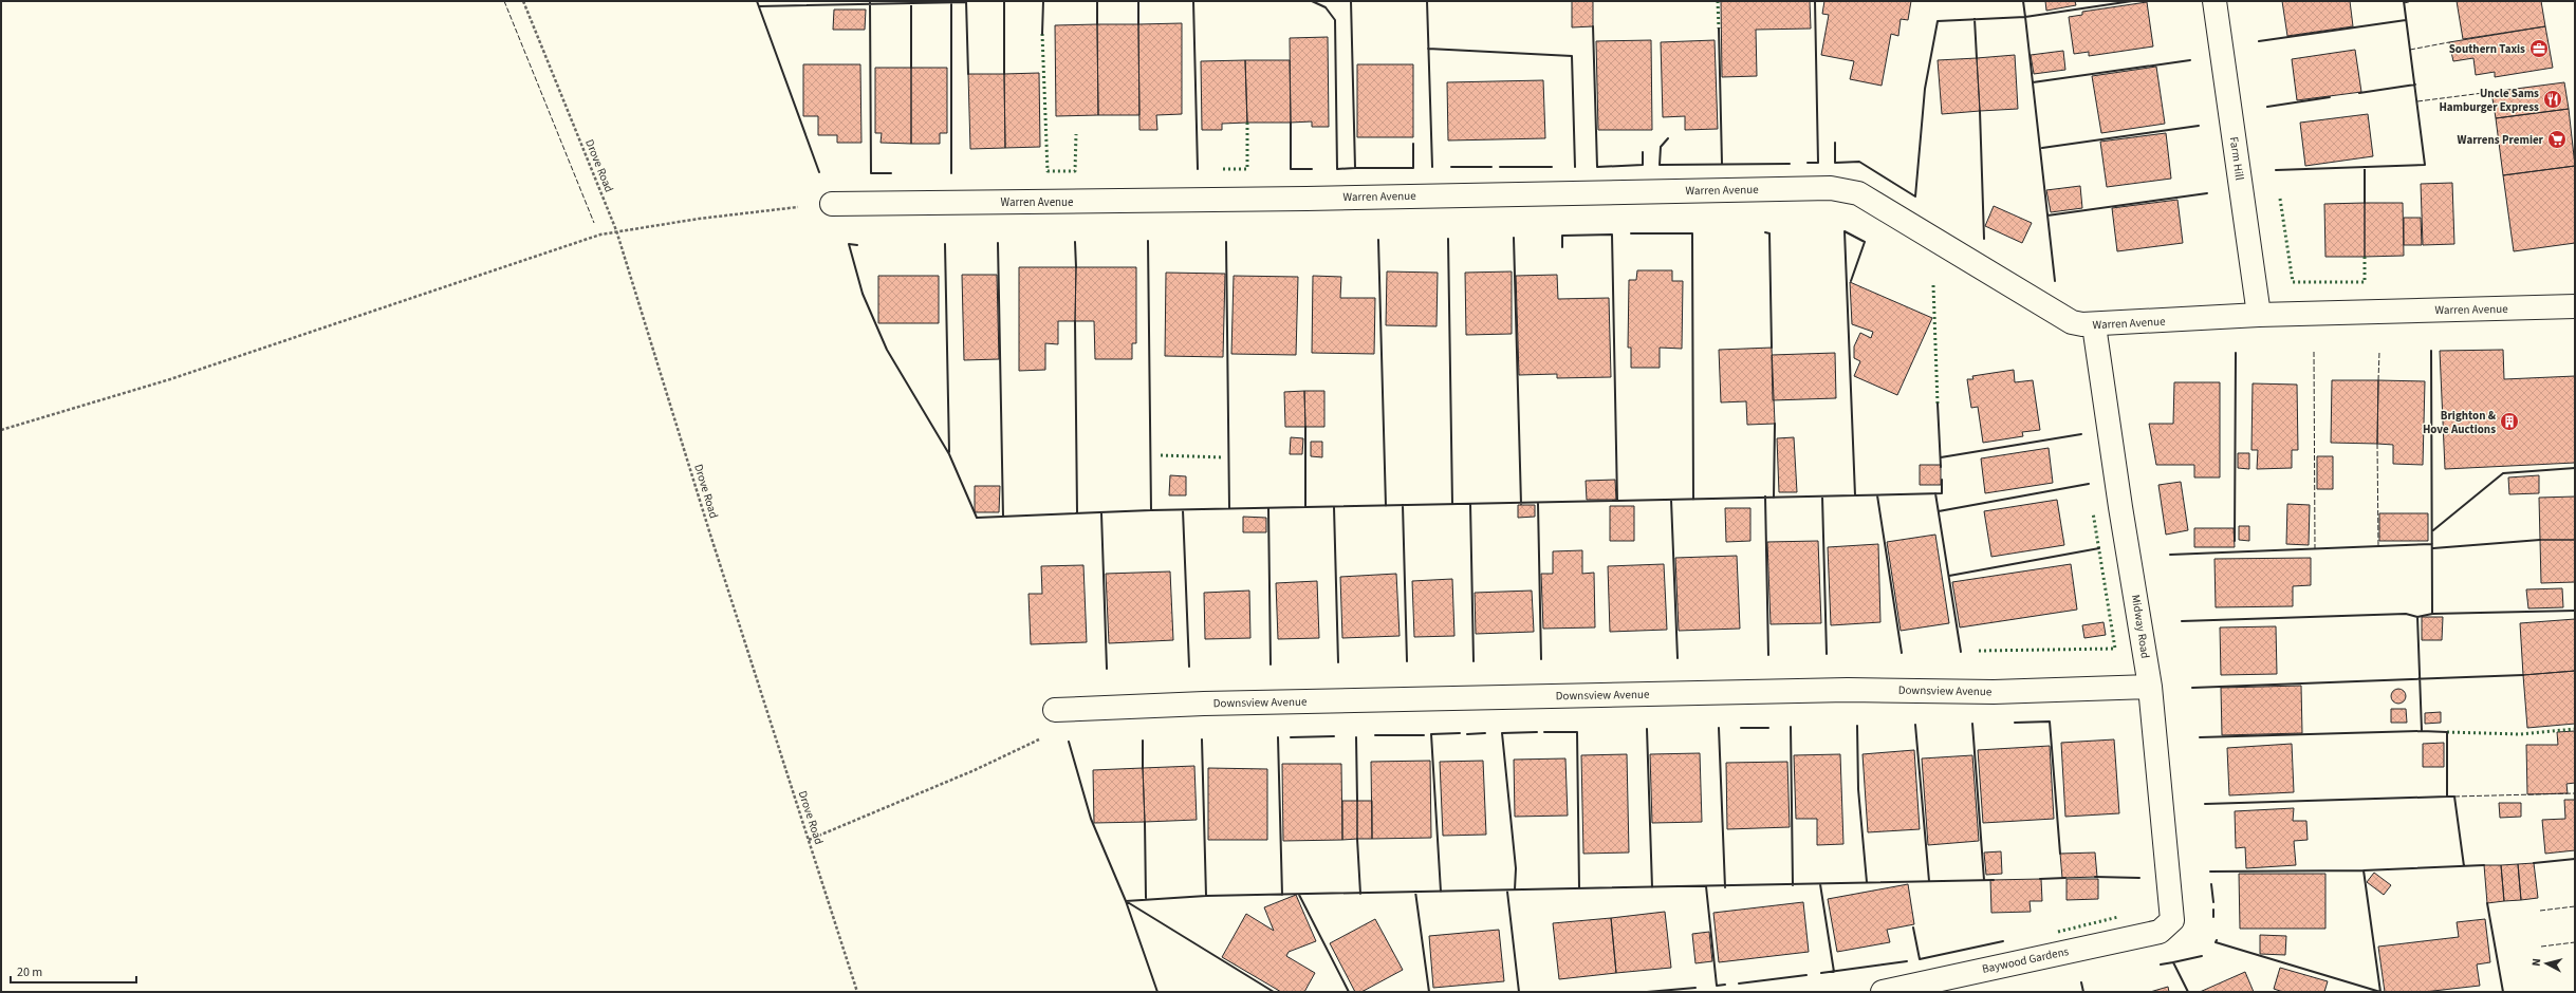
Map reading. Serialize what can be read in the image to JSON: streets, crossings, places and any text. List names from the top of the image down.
{
  "streets": {
    "street": [
      "Farm Hill",
      "Warren Avenue",
      "Midway Road",
      "Downsview Avenue",
      "Baywood Gardens"
    ],
    "path": ["Drove Road"]
  },
  "crossings": [
    ["Farm Hill", "Warren Avenue"],
    ["Warren Avenue", "Midway Road"],
    ["Midway Road", "Downsview Avenue"],
    ["Midway Road", "Baywood Gardens"]
  ],
  "places": {
    "office": ["Southern Taxis"],
    "restaurant": ["Uncle Sams Hamburger Express"],
    "supermarket": ["Warrens Premier"],
    "building": ["Brighton & Hove Auctions"]
  },
  "scale_bar": "20 m",
  "north": "left"
}
